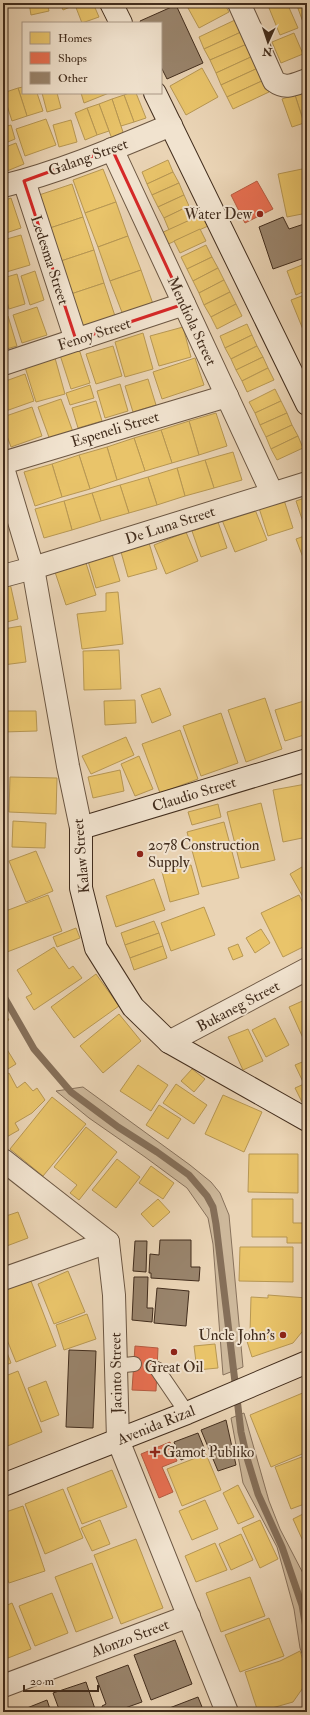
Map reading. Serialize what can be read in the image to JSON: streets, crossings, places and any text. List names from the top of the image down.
{
  "streets": {
    "street": [
      "Galang Street",
      "Ledesma Street",
      "Mendiola Street",
      "Fenoy Street",
      "Espeneli Street",
      "De Luna Street",
      "Claudio Street",
      "Kalaw Street",
      "Bukaneg Street",
      "Jacinto Street",
      "Avenida Rizal",
      "Alonzo Street"
    ]
  },
  "crossings": [
    ["Galang Street", "Ledesma Street"],
    ["Galang Street", "Mendiola Street"],
    ["Ledesma Street", "Fenoy Street"],
    ["Mendiola Street", "Fenoy Street"],
    ["Mendiola Street", "Espeneli Street"],
    ["Mendiola Street", "De Luna Street"],
    ["De Luna Street", "Kalaw Street"],
    ["Claudio Street", "Kalaw Street"],
    ["Kalaw Street", "Bukaneg Street"],
    ["Jacinto Street", "Avenida Rizal"],
    ["Jacinto Street", "Alonzo Street"]
  ],
  "places": {
    "other": [
      "Water Dew",
      "2078 Construction Supply",
      "Uncle John's",
      "Great Oil"
    ],
    "health": ["Gamot Publiko"]
  },
  "legend": ["Homes", "Shops", "Other"],
  "scale_bar": "20 m",
  "north": "bottom"
}
